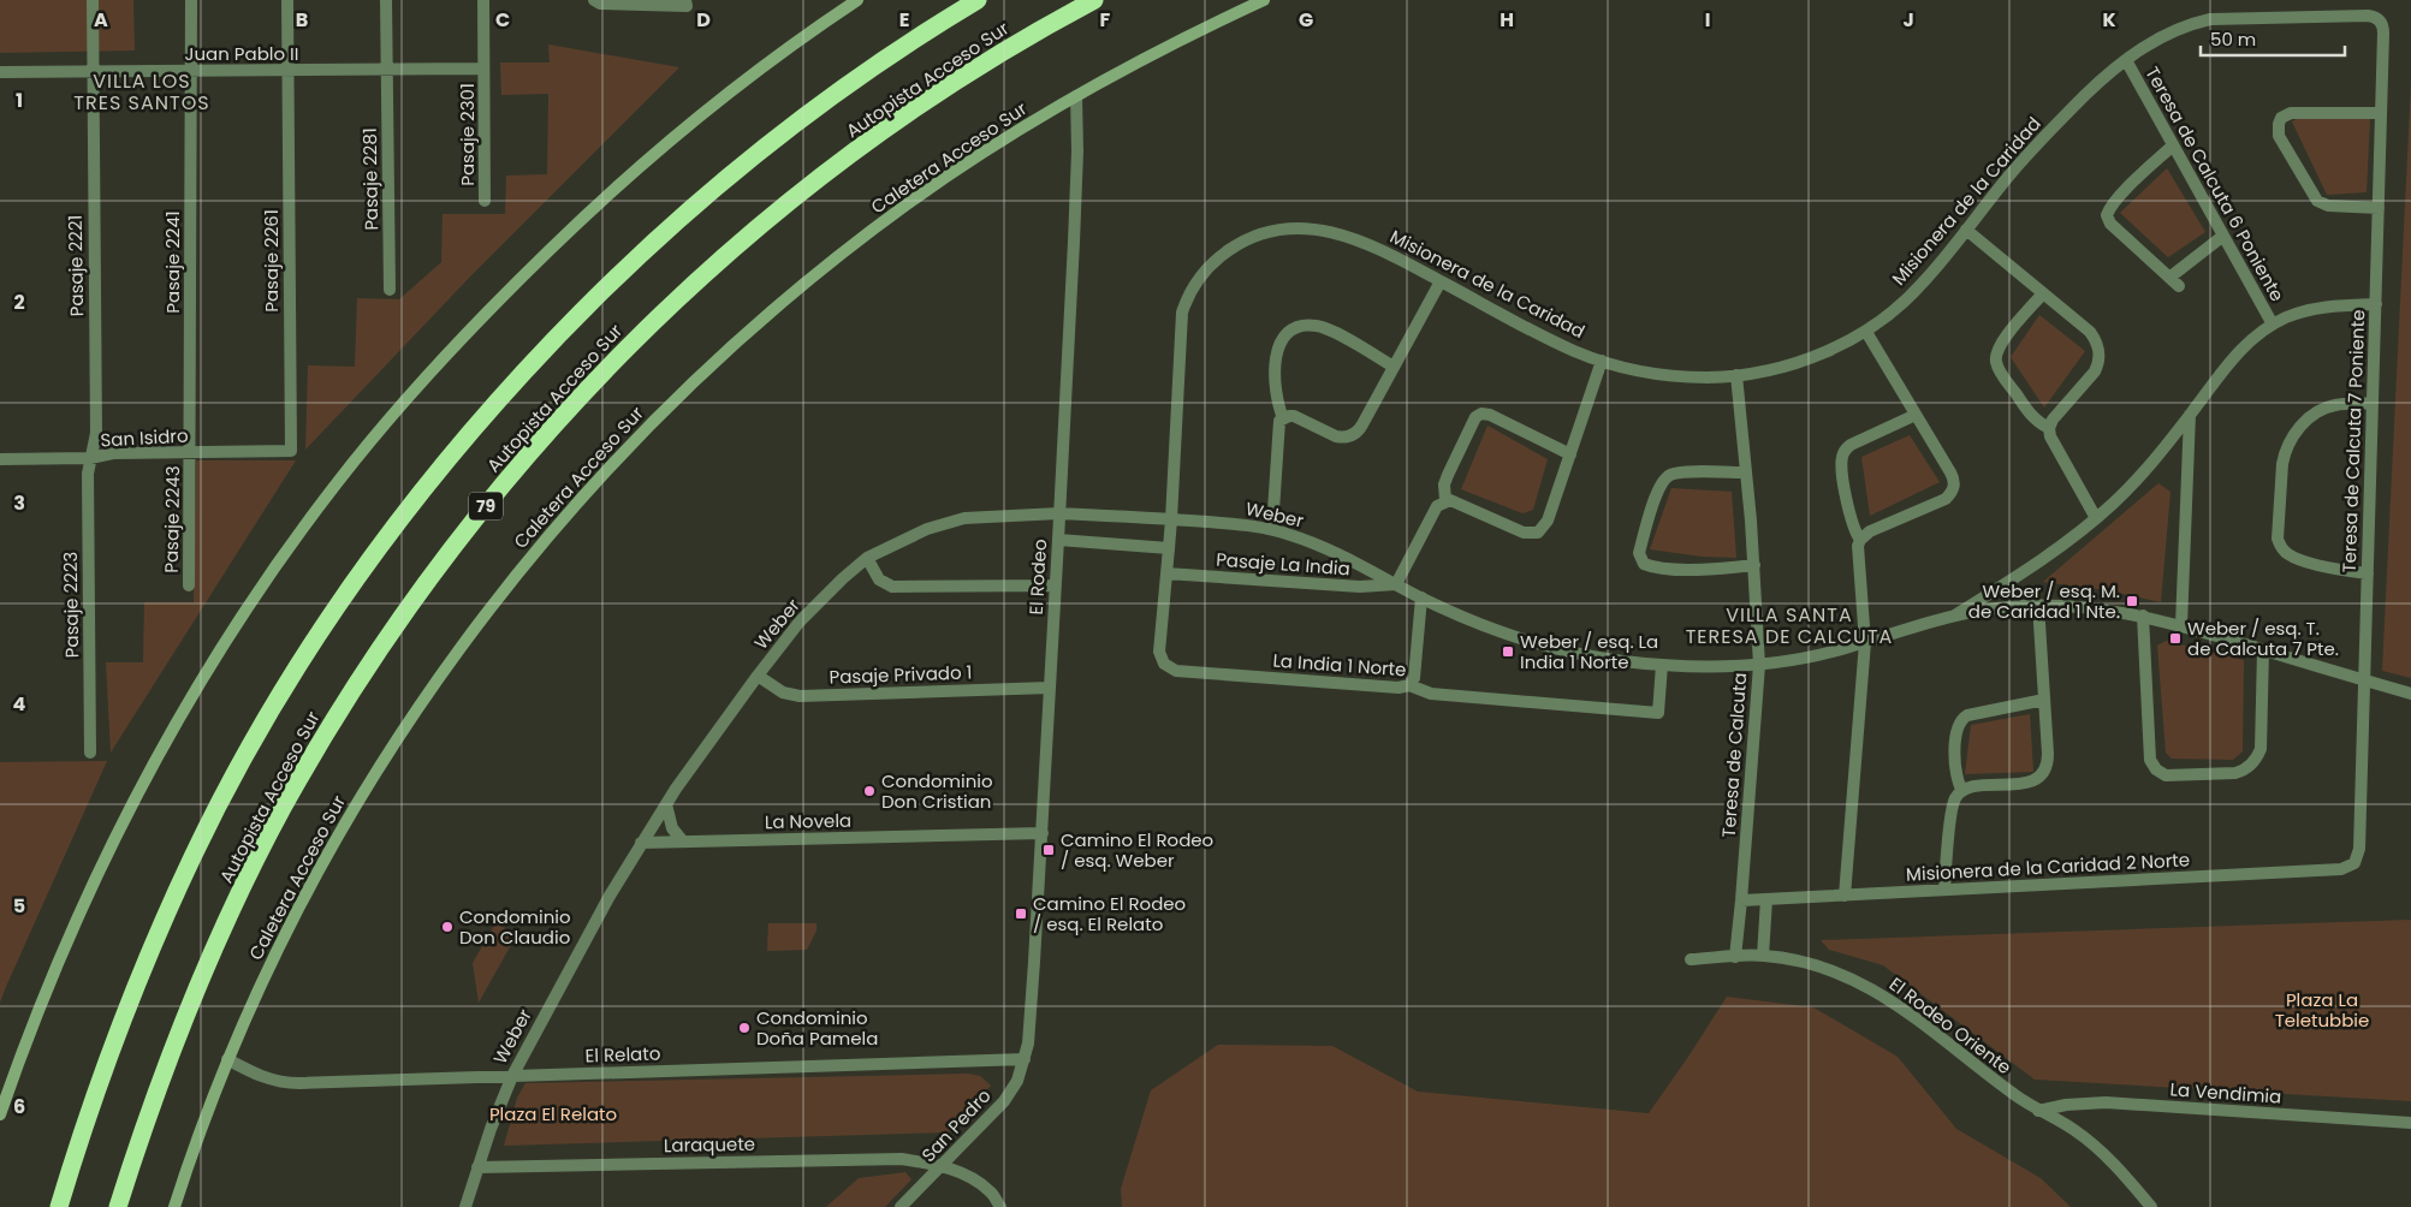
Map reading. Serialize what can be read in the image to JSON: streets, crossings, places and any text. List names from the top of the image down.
{
  "streets": {
    "highway": ["Autopista Acceso Sur", "79"],
    "main road": ["Caletera Acceso Sur"],
    "street": [
      "Juan Pablo II",
      "Pasaje 2301",
      "Pasaje 2281",
      "Teresa de Calcuta 6 Poniente",
      "Misionera de la Caridad",
      "Pasaje 2261",
      "Pasaje 2241",
      "Pasaje 2221",
      "San Isidro",
      "Teresa de Calcuta 7 Poniente",
      "Weber",
      "Pasaje 2243",
      "Pasaje La India",
      "El Rodeo",
      "Pasaje 2223",
      "La India 1 Norte",
      "Pasaje Privado 1",
      "Teresa de Calcuta",
      "La Novela",
      "Misionera de la Caridad 2 Norte",
      "El Rodeo Oriente",
      "El Relato",
      "La Vendimia",
      "San Pedro",
      "Laraquete"
    ]
  },
  "crossings": [
    ["Juan Pablo II", "Pasaje 2301"],
    ["Juan Pablo II", "Pasaje 2281"],
    ["Juan Pablo II", "Pasaje 2261"],
    ["Juan Pablo II", "Pasaje 2241"],
    ["Juan Pablo II", "Pasaje 2221"],
    ["Caletera Acceso Sur", "El Rodeo"],
    ["Caletera Acceso Sur", "El Relato"],
    ["Teresa de Calcuta 6 Poniente", "Misionera de la Caridad"],
    ["Misionera de la Caridad", "Teresa de Calcuta 7 Poniente"],
    ["Misionera de la Caridad", "Weber"],
    ["Misionera de la Caridad", "Pasaje La India"],
    ["Misionera de la Caridad", "La India 1 Norte"],
    ["Misionera de la Caridad", "Teresa de Calcuta"],
    ["Pasaje 2261", "San Isidro"],
    ["Pasaje 2241", "San Isidro"],
    ["Pasaje 2241", "Pasaje 2243"],
    ["Pasaje 2221", "San Isidro"],
    ["Pasaje 2221", "Pasaje 2223"],
    ["San Isidro", "Pasaje 2243"],
    ["San Isidro", "Pasaje 2223"],
    ["Teresa de Calcuta 7 Poniente", "Weber"],
    ["Teresa de Calcuta 7 Poniente", "Misionera de la Caridad 2 Norte"],
    ["Weber", "Pasaje La India"],
    ["Weber", "El Rodeo"],
    ["Weber", "La India 1 Norte"],
    ["Weber", "Pasaje Privado 1"],
    ["Weber", "Teresa de Calcuta"],
    ["Weber", "La Novela"],
    ["Weber", "El Relato"],
    ["Weber", "Laraquete"],
    ["El Rodeo", "Pasaje Privado 1"],
    ["El Rodeo", "La Novela"],
    ["El Rodeo", "El Relato"],
    ["El Rodeo", "San Pedro"],
    ["Teresa de Calcuta", "Misionera de la Caridad 2 Norte"],
    ["Teresa de Calcuta", "El Rodeo Oriente"],
    ["El Rodeo Oriente", "La Vendimia"],
    ["El Relato", "San Pedro"],
    ["San Pedro", "Laraquete"]
  ],
  "districts": ["VILLA LOS TRES SANTOS", "VILLA SANTA TERESA DE CALCUTA"],
  "parks": ["Plaza La Teletubbie", "Plaza El Relato"],
  "places": {
    "transit": [
      "Weber / esq. M. de Caridad 1 Nte.",
      "Weber / esq. T. de Calcuta 7 Pte.",
      "Weber / esq. La India 1 Norte",
      "Camino El Rodeo / esq. Weber",
      "Camino El Rodeo / esq. El Relato"
    ],
    "other": ["Condominio Don Cristian", "Condominio Don Claudio", "Condominio Doña Pamela"]
  },
  "scale_bar": "50 m",
  "grid": {
    "columns": [
      "A",
      "B",
      "C",
      "D",
      "E",
      "F",
      "G",
      "H",
      "I",
      "J",
      "K"
    ],
    "rows": [
      "1",
      "2",
      "3",
      "4",
      "5",
      "6"
    ]
  }
}
